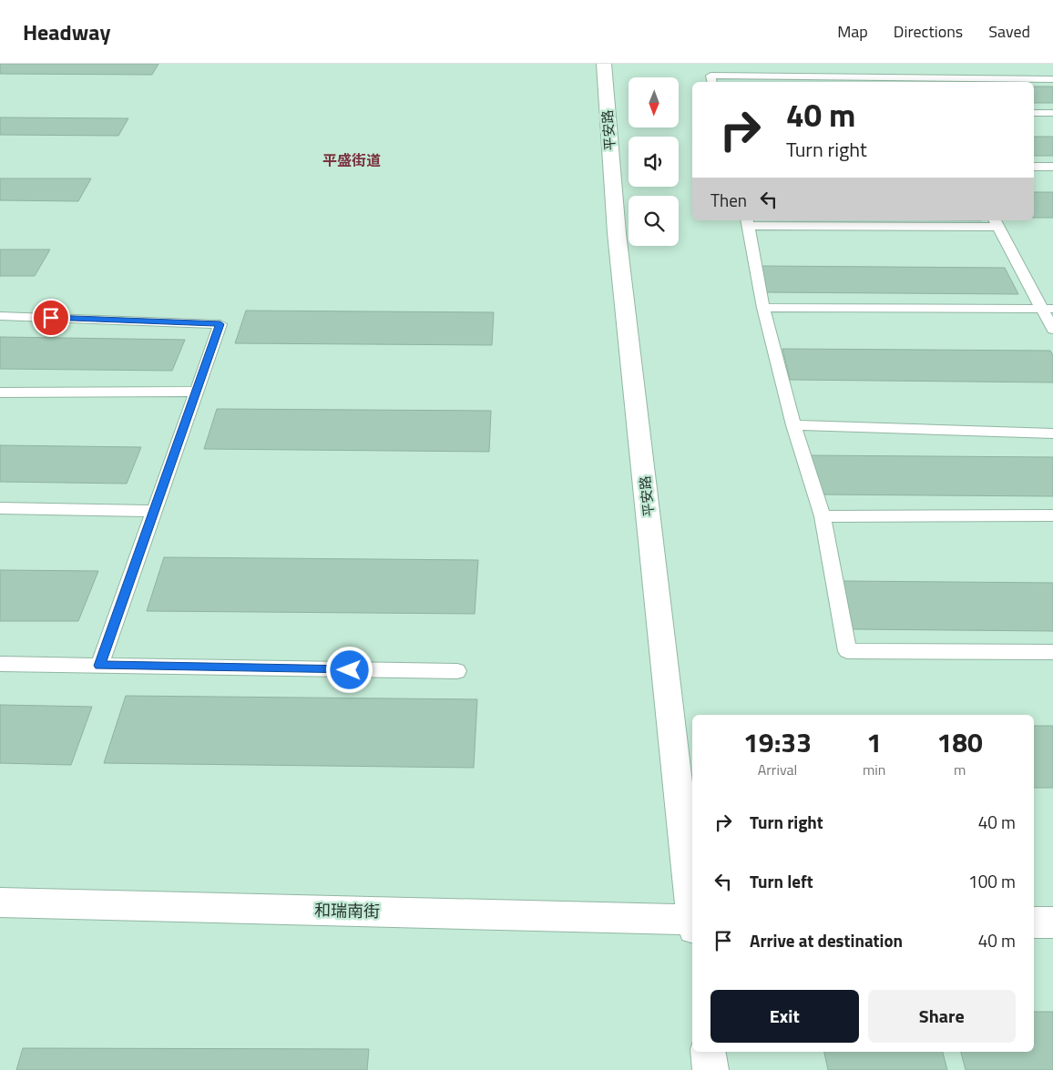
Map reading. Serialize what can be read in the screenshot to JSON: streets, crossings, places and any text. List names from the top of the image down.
{
  "streets": {
    "street": ["平安路", "和瑞南街"]
  },
  "districts": ["平盛街道"],
  "north": "bottom",
  "page": {
    "header": "Headway",
    "nav": ["Map", "Directions", "Saved"],
    "turn": ["40 m", "Turn right"],
    "then": "Then",
    "eta": [
      "19:33",
      "Arrival",
      "1",
      "min",
      "180",
      "m"
    ],
    "list": [
      {
        "name": "Turn right",
        "value": "40 m"
      },
      {
        "name": "Turn left",
        "value": "100 m"
      },
      {
        "name": "Arrive at destination",
        "value": "40 m"
      }
    ],
    "buttons": ["Exit", "Share"]
  }
}
